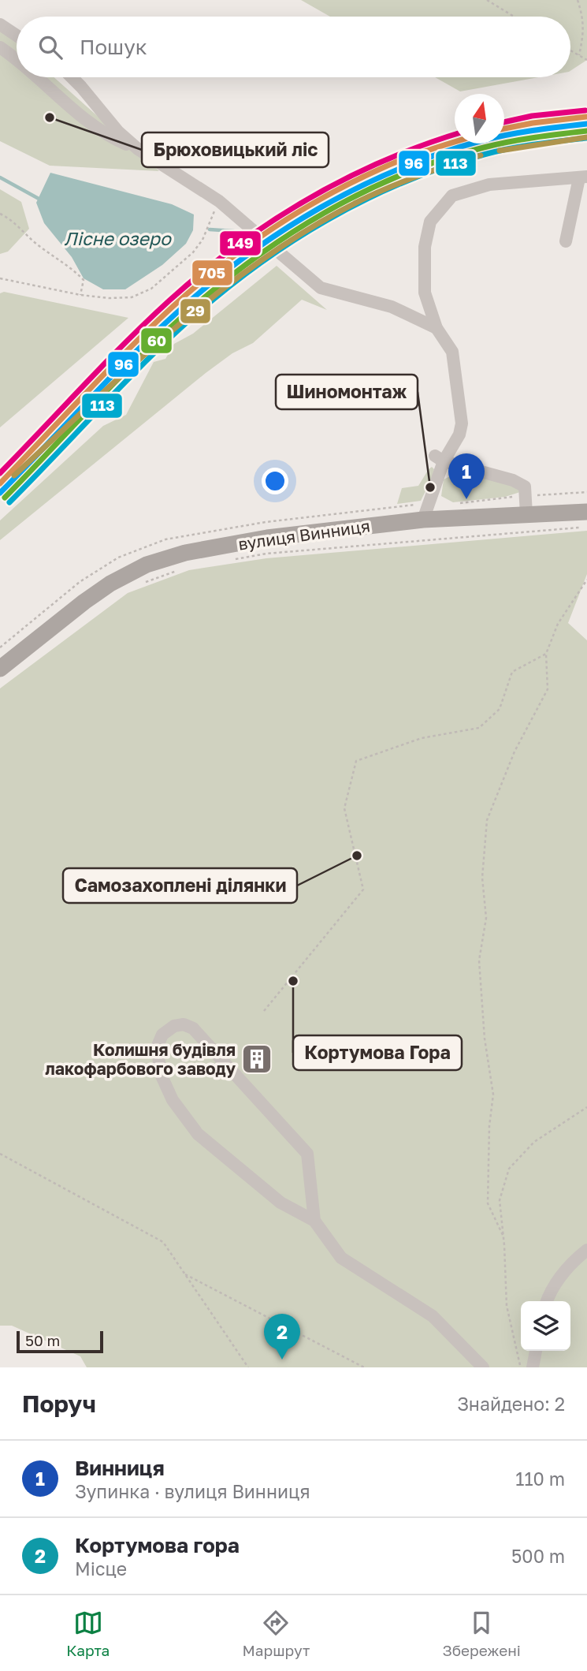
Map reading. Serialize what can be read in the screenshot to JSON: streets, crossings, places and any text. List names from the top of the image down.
{
  "streets": {
    "main road": ["вулиця Винниця"]
  },
  "water": ["Лісне озеро"],
  "places": {
    "other": [
      "Брюховицький ліс",
      "Шиномонтаж",
      "Самозахоплені ділянки",
      "Кортумова Гора"
    ],
    "building": ["Колишня будівля лакофарбового заводу"]
  },
  "lines": [
    "transit line 149",
    "transit line 705",
    "transit line 96",
    "transit line 60",
    "transit line 29",
    "transit line 113"
  ],
  "scale_bar": "50 m",
  "north": "top",
  "page": {
    "search": "Пошук",
    "pins": ["1", "2"],
    "scale": "50 m",
    "heading": ["Поруч", "Знайдено: 2"],
    "list": [
      {
        "mark": "1",
        "name": "Винниця",
        "note": "Зупинка · вулиця Винниця",
        "value": "110 m"
      },
      {
        "mark": "2",
        "name": "Кортумова гора",
        "note": "Місце",
        "value": "500 m"
      }
    ],
    "nav": ["Карта", "Маршрут", "Збережені"]
  }
}
